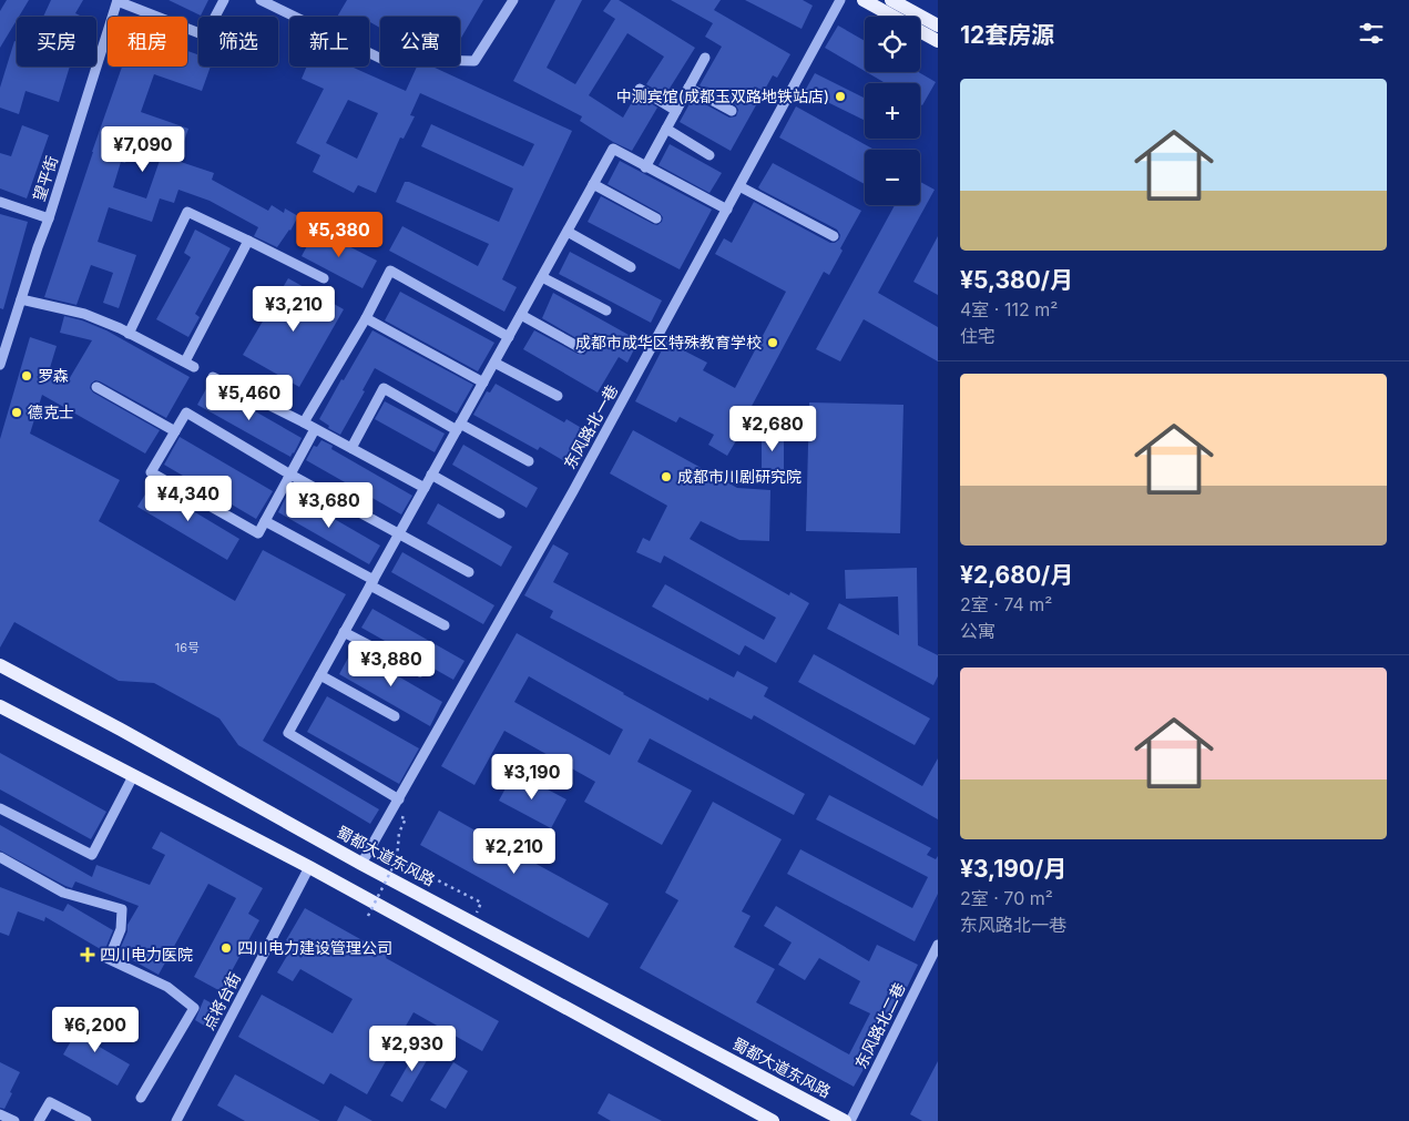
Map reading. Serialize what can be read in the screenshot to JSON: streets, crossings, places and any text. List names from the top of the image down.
{
  "streets": {
    "main road": ["蜀都大道东风路"],
    "street": [
      "望平街",
      "东风路北一巷",
      "点将台街",
      "东风路北二巷"
    ]
  },
  "crossings": [
    ["东风路北一巷", "蜀都大道东风路"]
  ],
  "places": {
    "other": [
      "中测宾馆(成都玉双路地铁站店)",
      "成都市成华区特殊教育学校",
      "罗森",
      "德克士",
      "成都市川剧研究院",
      "四川电力建设管理公司"
    ],
    "health": ["四川电力医院"]
  },
  "house_numbers": ["16号"],
  "page": {
    "heading": "12套房源",
    "map_buttons": ["+", "−"],
    "chip": [
      "买房",
      "租房",
      "筛选",
      "新上",
      "公寓"
    ],
    "list": [
      {
        "name": "¥5,380/月",
        "note": "4室 · 112 m² · 住宅"
      },
      {
        "name": "¥2,680/月",
        "note": "2室 · 74 m² · 公寓"
      },
      {
        "name": "¥3,190/月",
        "note": "2室 · 70 m² · 东风路北一巷"
      }
    ],
    "price": [
      "¥7,090",
      "¥5,380",
      "¥3,210",
      "¥5,460",
      "¥2,680",
      "¥4,340",
      "¥3,680",
      "¥3,880",
      "¥3,190",
      "¥2,210",
      "¥6,200",
      "¥2,930"
    ]
  }
}
